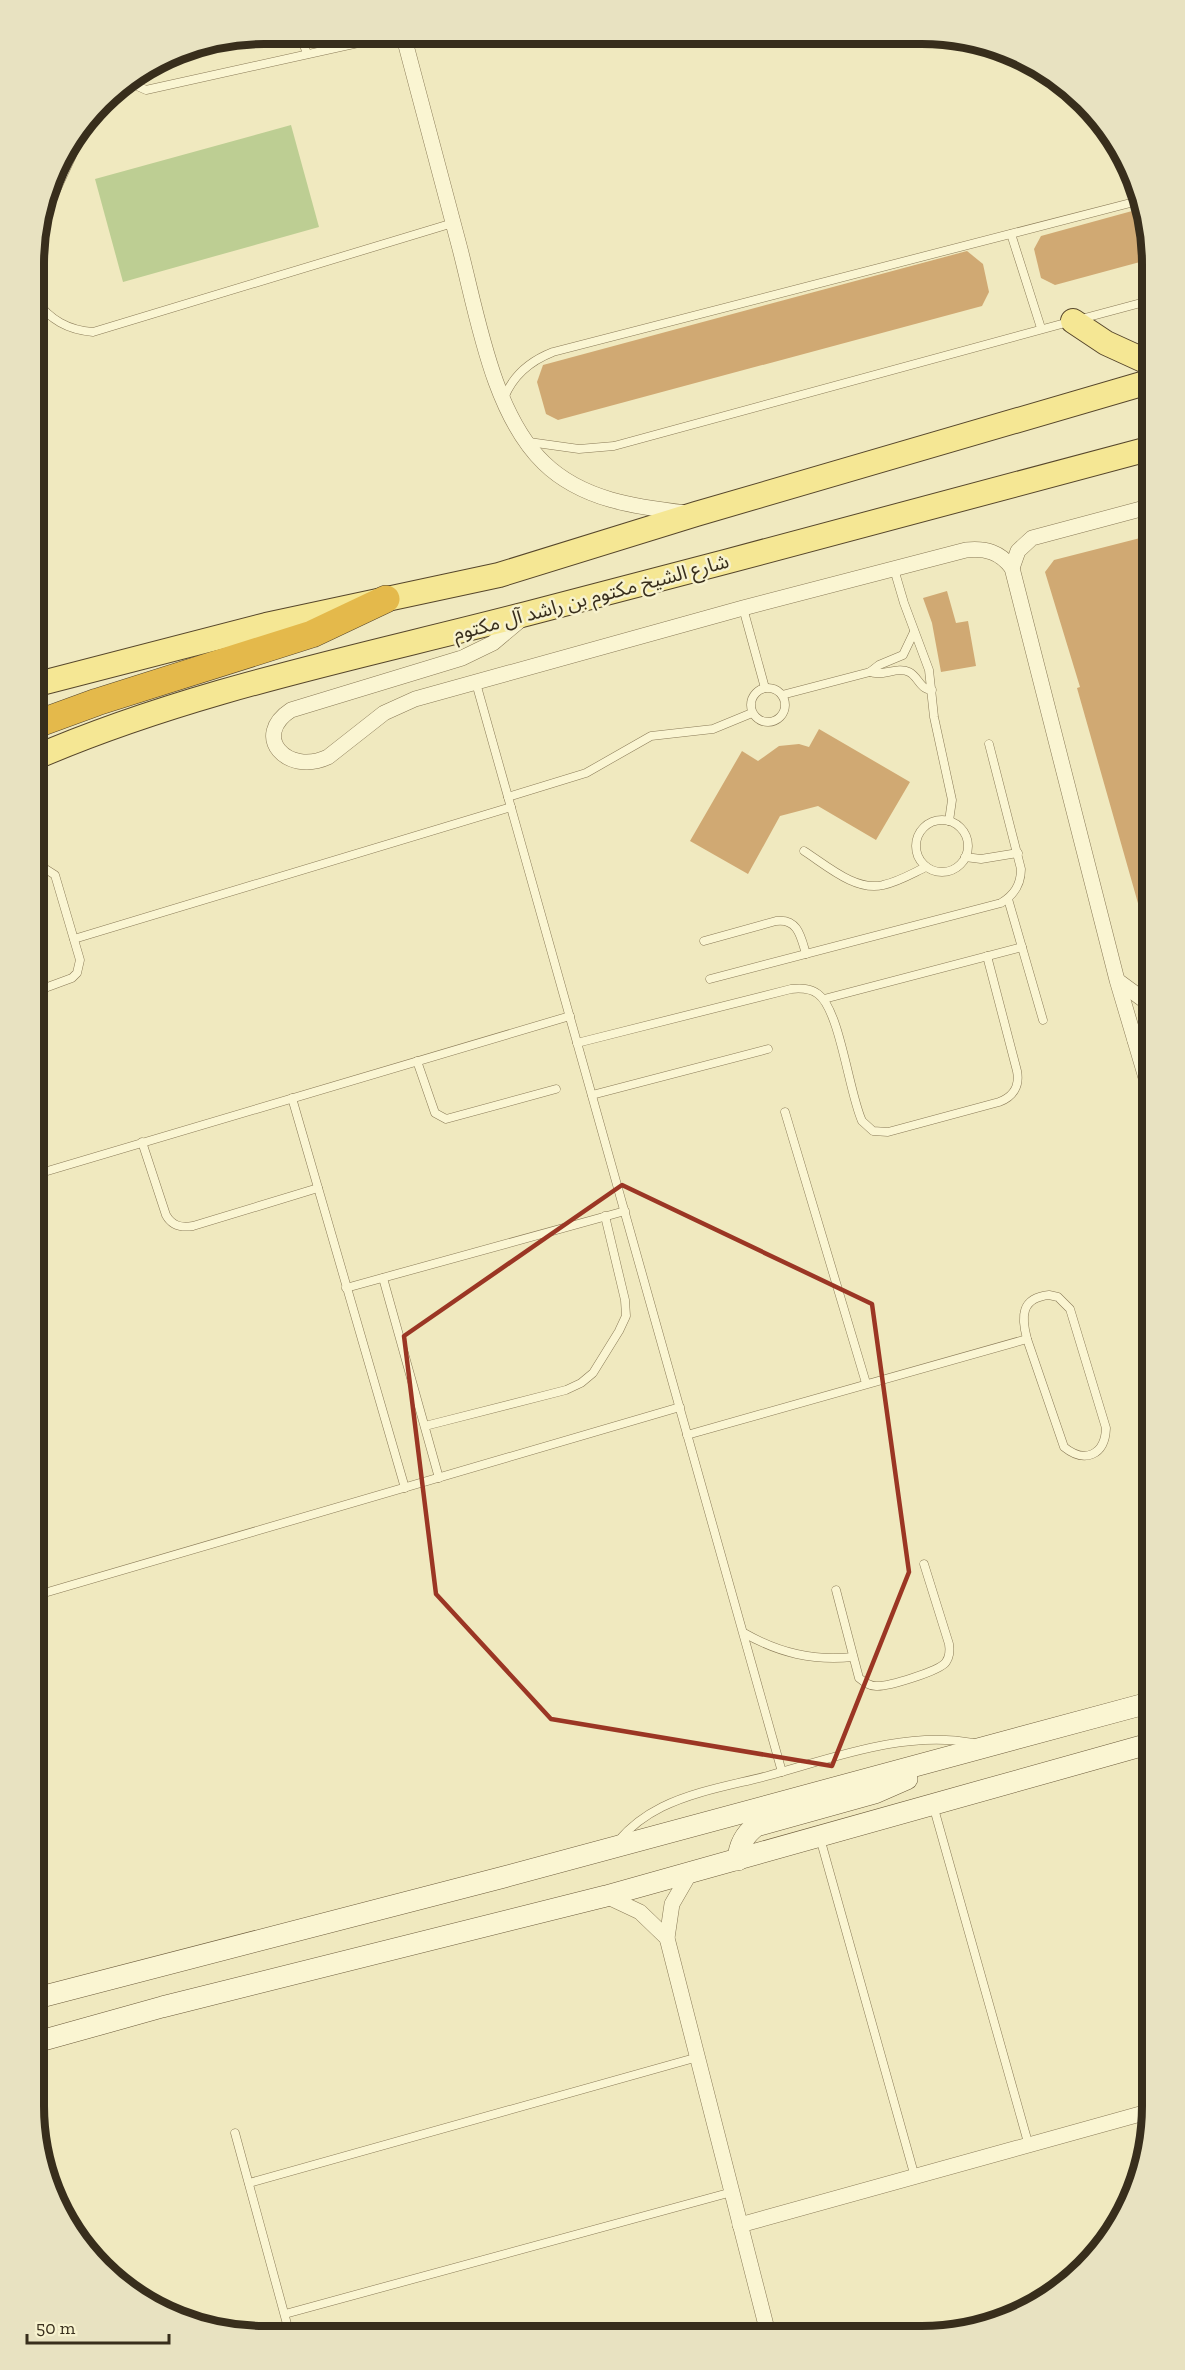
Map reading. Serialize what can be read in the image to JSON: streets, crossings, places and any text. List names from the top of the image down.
{
  "streets": {
    "main road": ["شارع الشيخ مكتوم بن راشد آل مكتوم"]
  },
  "scale_bar": "50 m"
}
